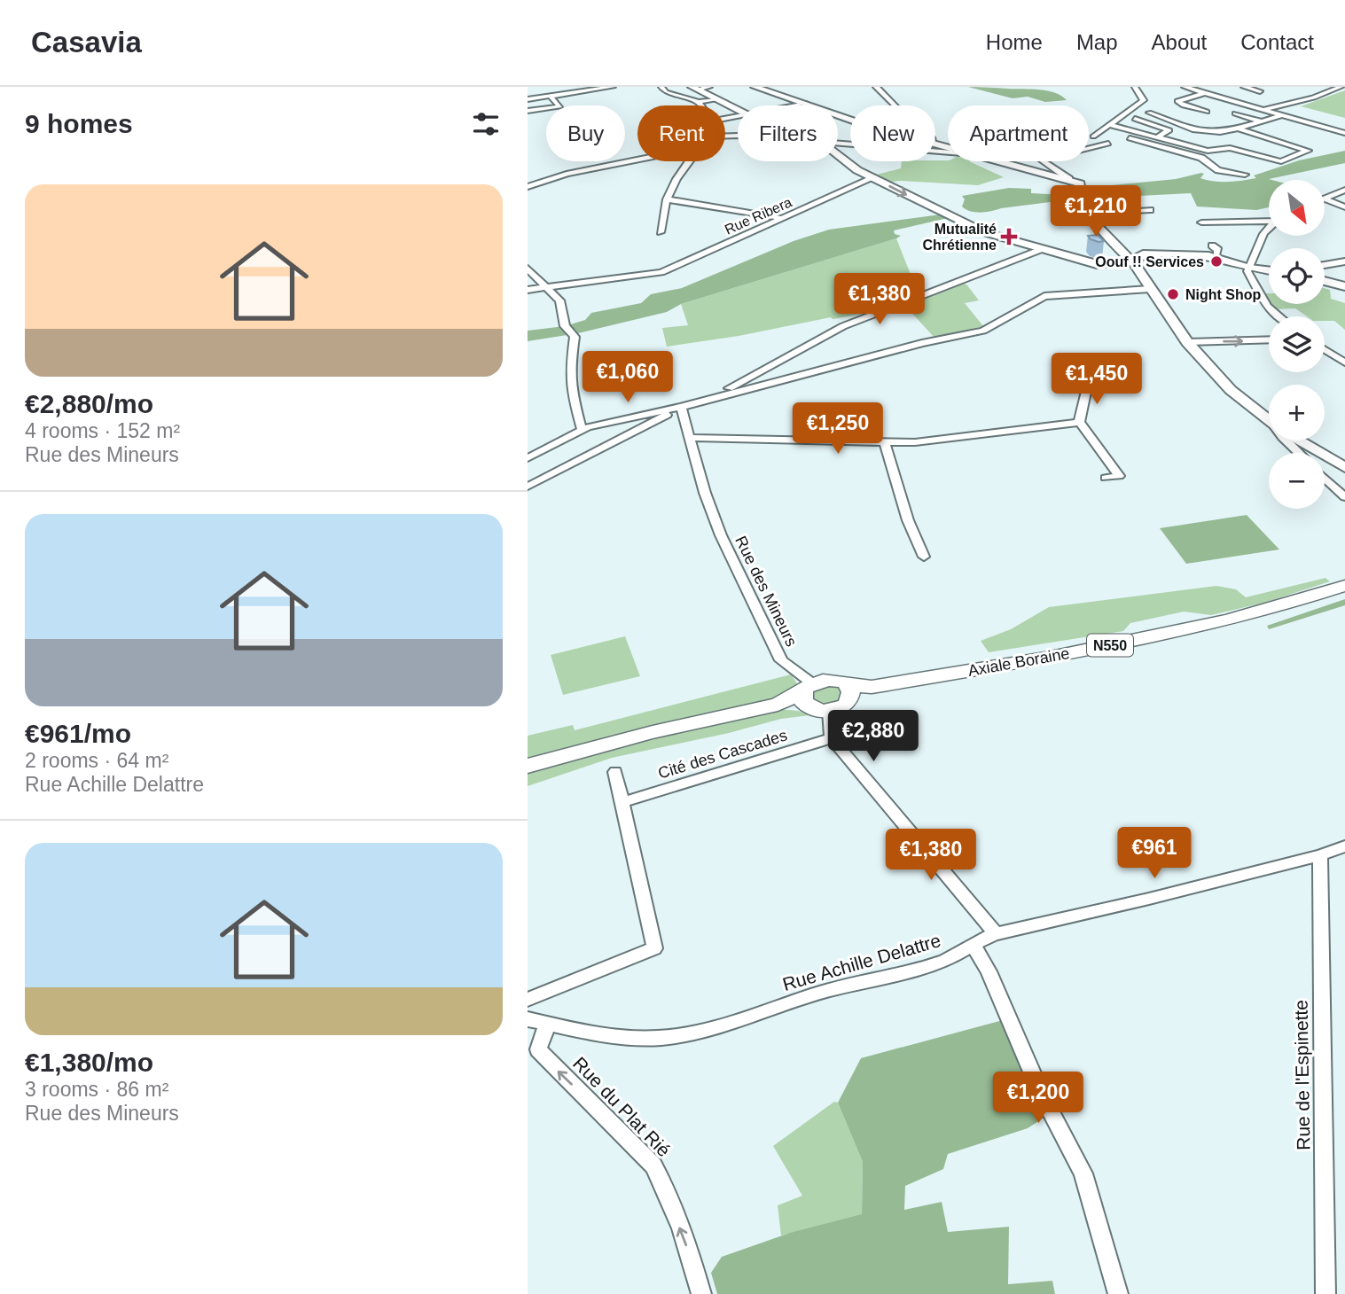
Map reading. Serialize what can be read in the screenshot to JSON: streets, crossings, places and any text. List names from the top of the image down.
{
  "streets": {
    "main road": ["N550", "Axiale Boraine"],
    "street": [
      "Rue Ribera",
      "Rue des Mineurs",
      "Cité des Cascades",
      "Rue Achille Delattre",
      "Rue de l'Espinette",
      "Rue du Plat Rié"
    ]
  },
  "crossings": [
    ["N550", "Axiale Boraine"],
    ["Rue Achille Delattre", "Rue de l'Espinette"],
    ["Rue Achille Delattre", "Rue du Plat Rié"]
  ],
  "one_way": ["Rue du Plat Rié"],
  "places": {
    "health": ["Mutualité Chrétienne"],
    "other": ["Oouf !! Services", "Night Shop"]
  },
  "north": "bottom right",
  "page": {
    "header": "Casavia",
    "nav": [
      "Home",
      "Map",
      "About",
      "Contact"
    ],
    "heading": "9 homes",
    "chip": [
      "Buy",
      "Rent",
      "Filters",
      "New",
      "Apartment"
    ],
    "list": [
      {
        "name": "€2,880/mo",
        "note": "4 rooms · 152 m² · Rue des Mineurs"
      },
      {
        "name": "€961/mo",
        "note": "2 rooms · 64 m² · Rue Achille Delattre"
      },
      {
        "name": "€1,380/mo",
        "note": "3 rooms · 86 m² · Rue des Mineurs"
      }
    ],
    "map_buttons": ["+", "−"],
    "price": [
      "€1,210",
      "€1,380",
      "€1,060",
      "€1,450",
      "€1,250",
      "€2,880",
      "€961",
      "€1,380",
      "€1,200"
    ]
  }
}
